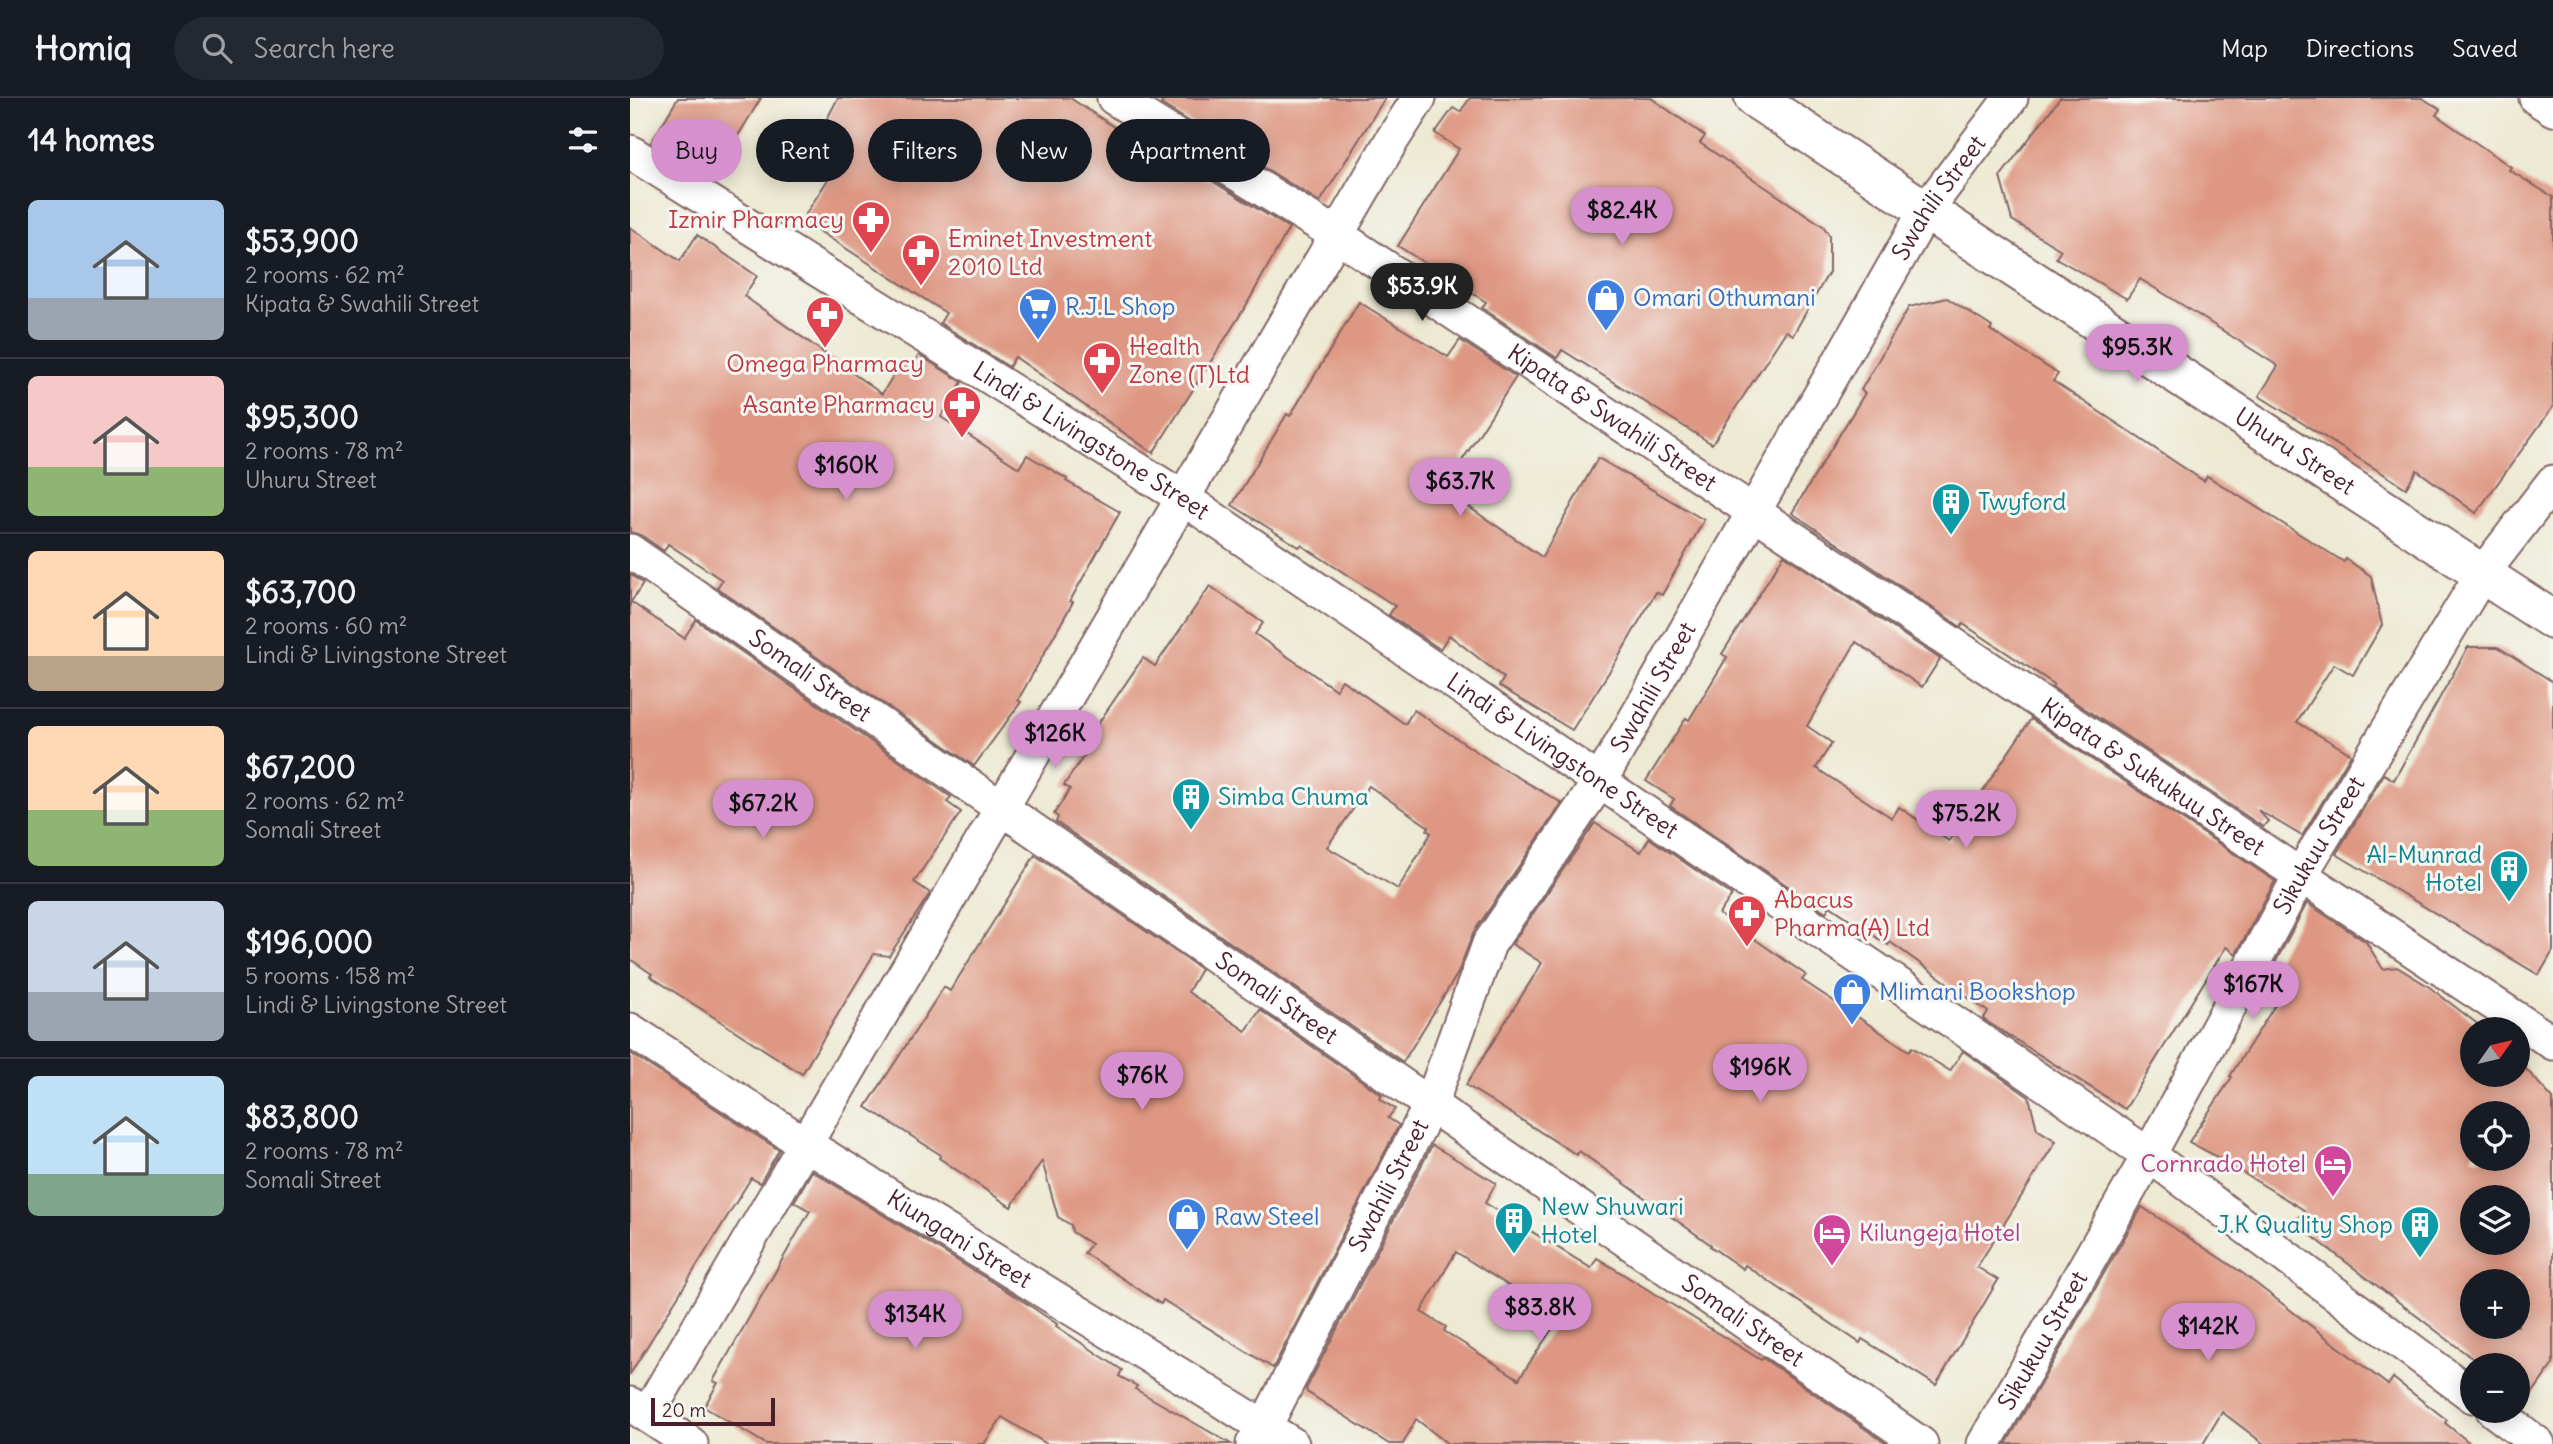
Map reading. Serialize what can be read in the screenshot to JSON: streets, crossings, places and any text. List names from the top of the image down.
{
  "streets": {
    "main road": ["Uhuru Street"],
    "street": [
      "Swahili Street",
      "Kipata & Swahili Street",
      "Lindi & Livingstone Street",
      "Somali Street",
      "Kipata & Sukukuu Street",
      "Sikukuu Street",
      "Kiungani Street"
    ]
  },
  "crossings": [
    ["Swahili Street", "Kipata & Swahili Street"],
    ["Swahili Street", "Lindi & Livingstone Street"],
    ["Swahili Street", "Uhuru Street"],
    ["Swahili Street", "Somali Street"],
    ["Swahili Street", "Kipata & Sukukuu Street"],
    ["Swahili Street", "Kiungani Street"],
    ["Kipata & Swahili Street", "Kipata & Sukukuu Street"],
    ["Lindi & Livingstone Street", "Sikukuu Street"],
    ["Uhuru Street", "Sikukuu Street"],
    ["Kipata & Sukukuu Street", "Sikukuu Street"]
  ],
  "places": {
    "pharmacy": [
      "Izmir Pharmacy",
      "Eminet Investment 2010 Ltd",
      "Omega Pharmacy",
      "Health Zone (T)Ltd",
      "Asante Pharmacy",
      "Abacus Pharma(A) Ltd"
    ],
    "shop": ["Omari Othumani", "Mlimani Bookshop", "Raw Steel"],
    "supermarket": ["R.J.L Shop"],
    "building": [
      "Twyford",
      "Simba Chuma",
      "Al-Munrad Hotel",
      "New Shuwari Hotel",
      "J.K Quality Shop"
    ],
    "hotel": ["Cornrado Hotel", "Kilungeja Hotel"]
  },
  "scale_bar": "20 m",
  "north": "top right",
  "page": {
    "header": "Homiq",
    "search": "Search here",
    "nav": ["Map", "Directions", "Saved"],
    "heading": "14 homes",
    "chip": [
      "Buy",
      "Rent",
      "Filters",
      "New",
      "Apartment"
    ],
    "list": [
      {
        "name": "$53,900",
        "note": "2 rooms · 62 m² · Kipata & Swahili Street"
      },
      {
        "name": "$95,300",
        "note": "2 rooms · 78 m² · Uhuru Street"
      },
      {
        "name": "$63,700",
        "note": "2 rooms · 60 m² · Lindi & Livingstone Street"
      },
      {
        "name": "$67,200",
        "note": "2 rooms · 62 m² · Somali Street"
      },
      {
        "name": "$196,000",
        "note": "5 rooms · 158 m² · Lindi & Livingstone Street"
      },
      {
        "name": "$83,800",
        "note": "2 rooms · 78 m² · Somali Street"
      }
    ],
    "price": [
      "$82.4K",
      "$53.9K",
      "$95.3K",
      "$160K",
      "$63.7K",
      "$126K",
      "$67.2K",
      "$75.2K",
      "$167K",
      "$196K",
      "$76K",
      "$83.8K",
      "$134K",
      "$142K"
    ],
    "map_buttons": ["+", "−"],
    "scale": "20 m"
  }
}
